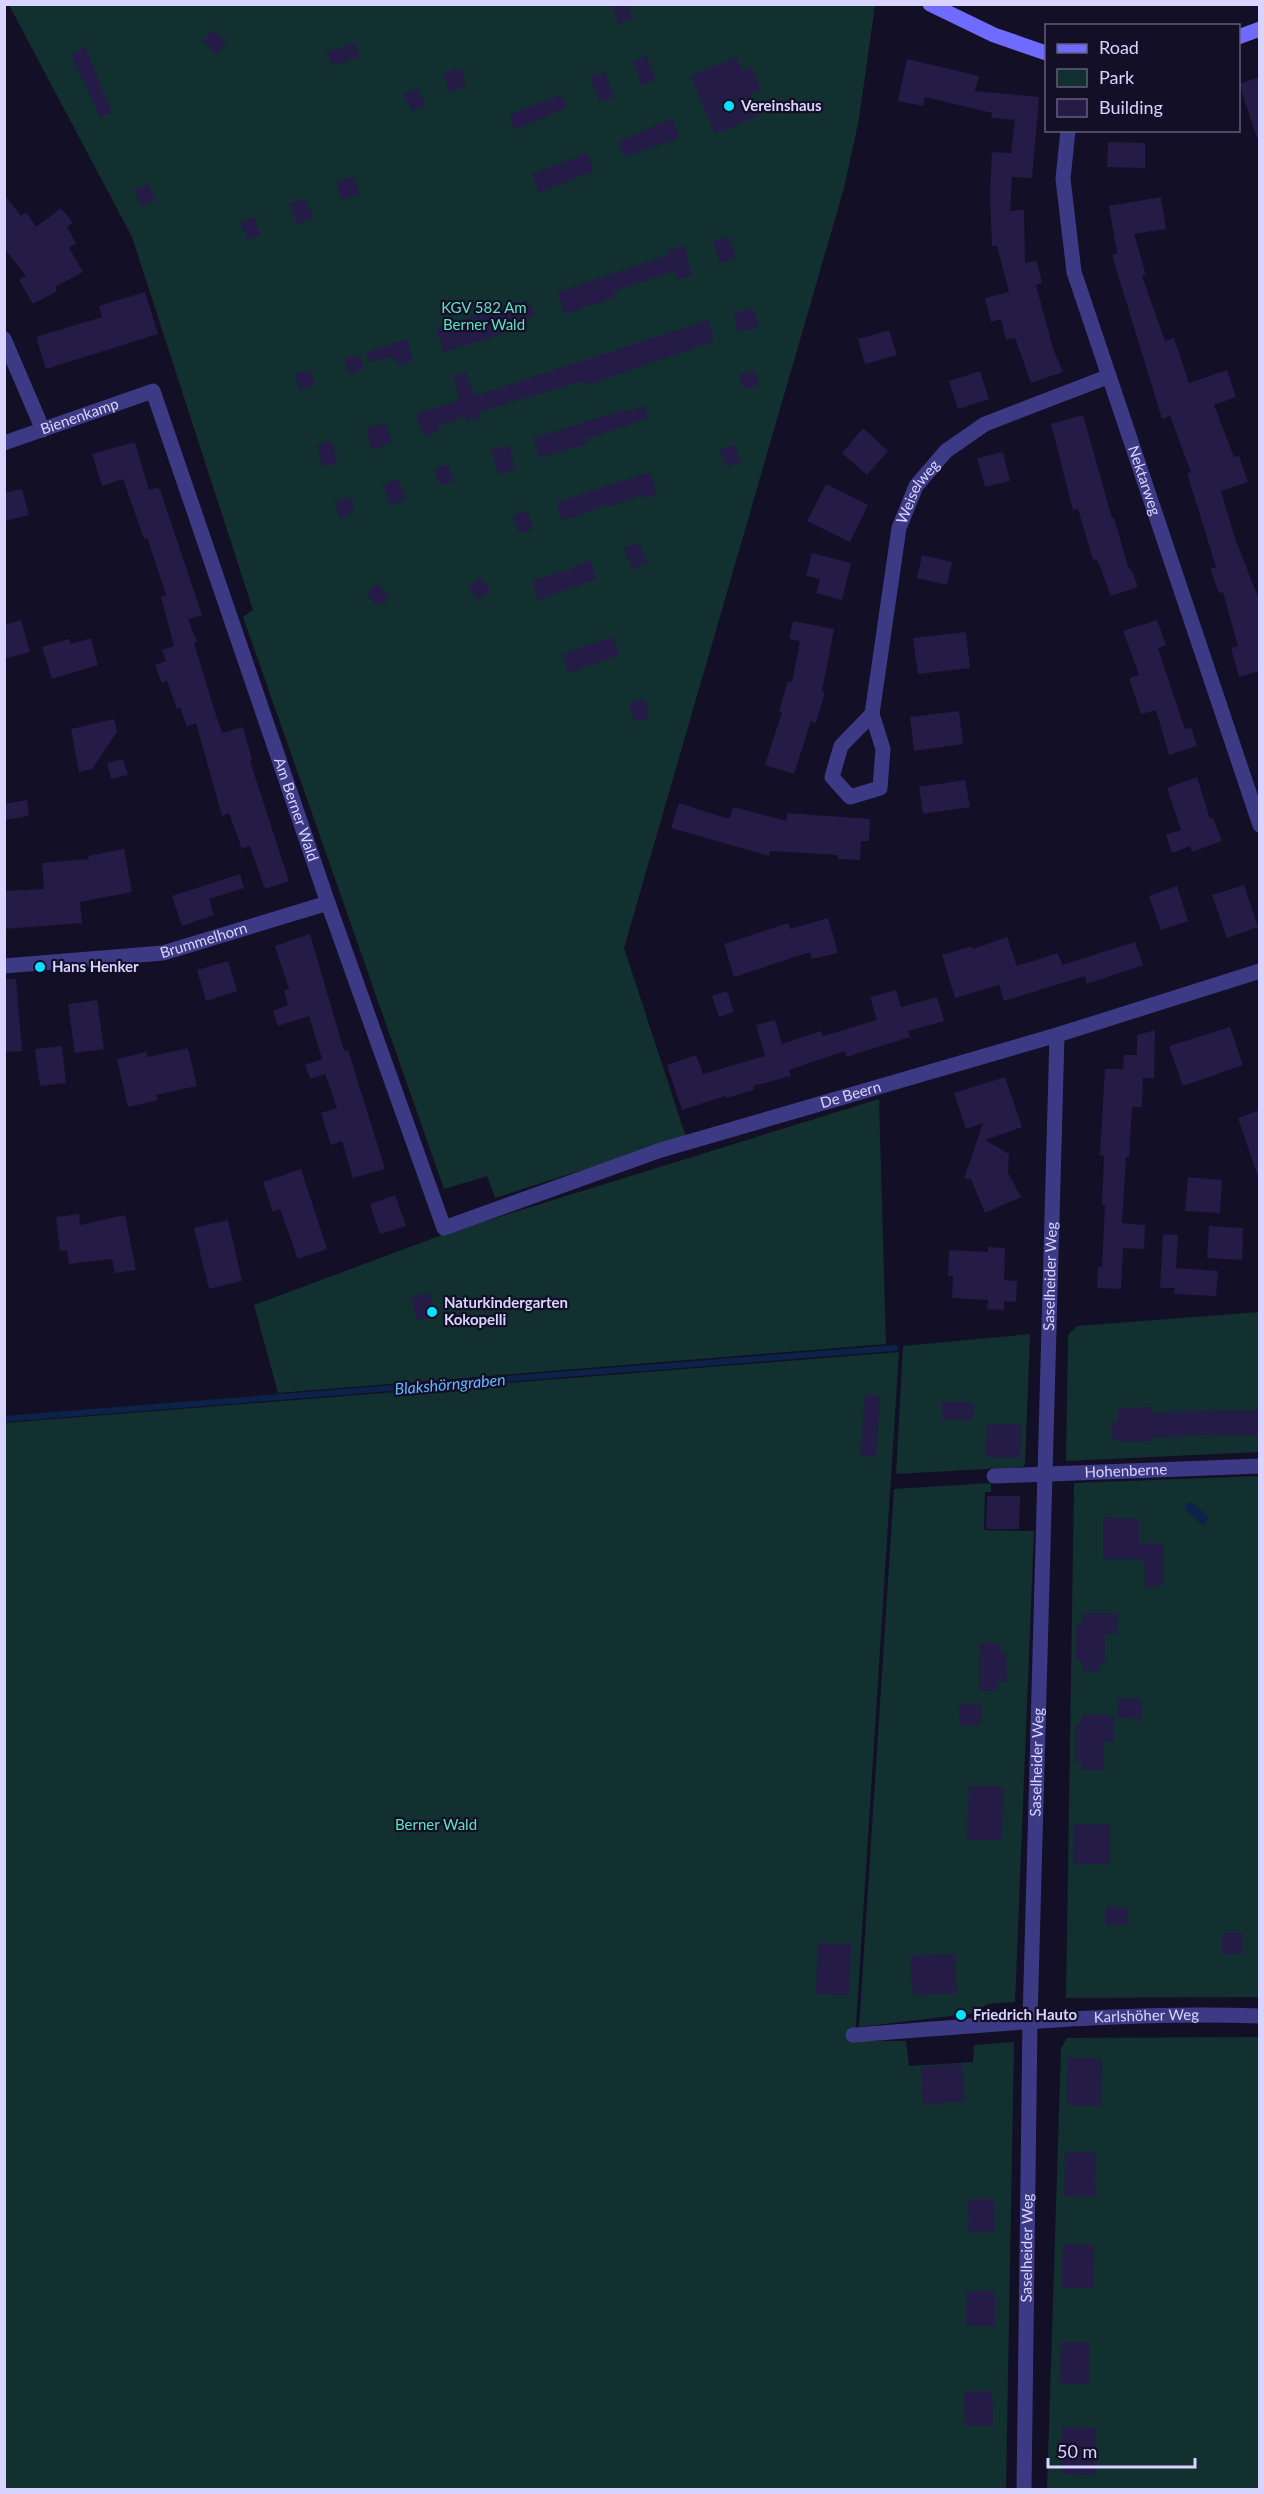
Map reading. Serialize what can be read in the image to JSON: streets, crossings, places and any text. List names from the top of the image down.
{
  "streets": {
    "street": [
      "Bienenkamp",
      "Nektarweg",
      "Weiselweg",
      "Am Berner Wald",
      "Brummelhorn",
      "De Beern",
      "Saselheider Weg",
      "Hohenberne",
      "Karlshöher Weg"
    ]
  },
  "crossings": [
    ["Bienenkamp", "Am Berner Wald"],
    ["Nektarweg", "Weiselweg"],
    ["Am Berner Wald", "Brummelhorn"],
    ["Am Berner Wald", "De Beern"],
    ["De Beern", "Saselheider Weg"],
    ["Saselheider Weg", "Hohenberne"],
    ["Saselheider Weg", "Karlshöher Weg"]
  ],
  "water": ["Blakshörngraben"],
  "parks": ["KGV 582 Am Berner Wald", "Berner Wald"],
  "places": [
    "Vereinshaus",
    "Hans Henker",
    "Naturkindergarten Kokopelli",
    "Friedrich Hauto"
  ],
  "legend": ["Road", "Park", "Building"],
  "scale_bar": "50 m"
}
